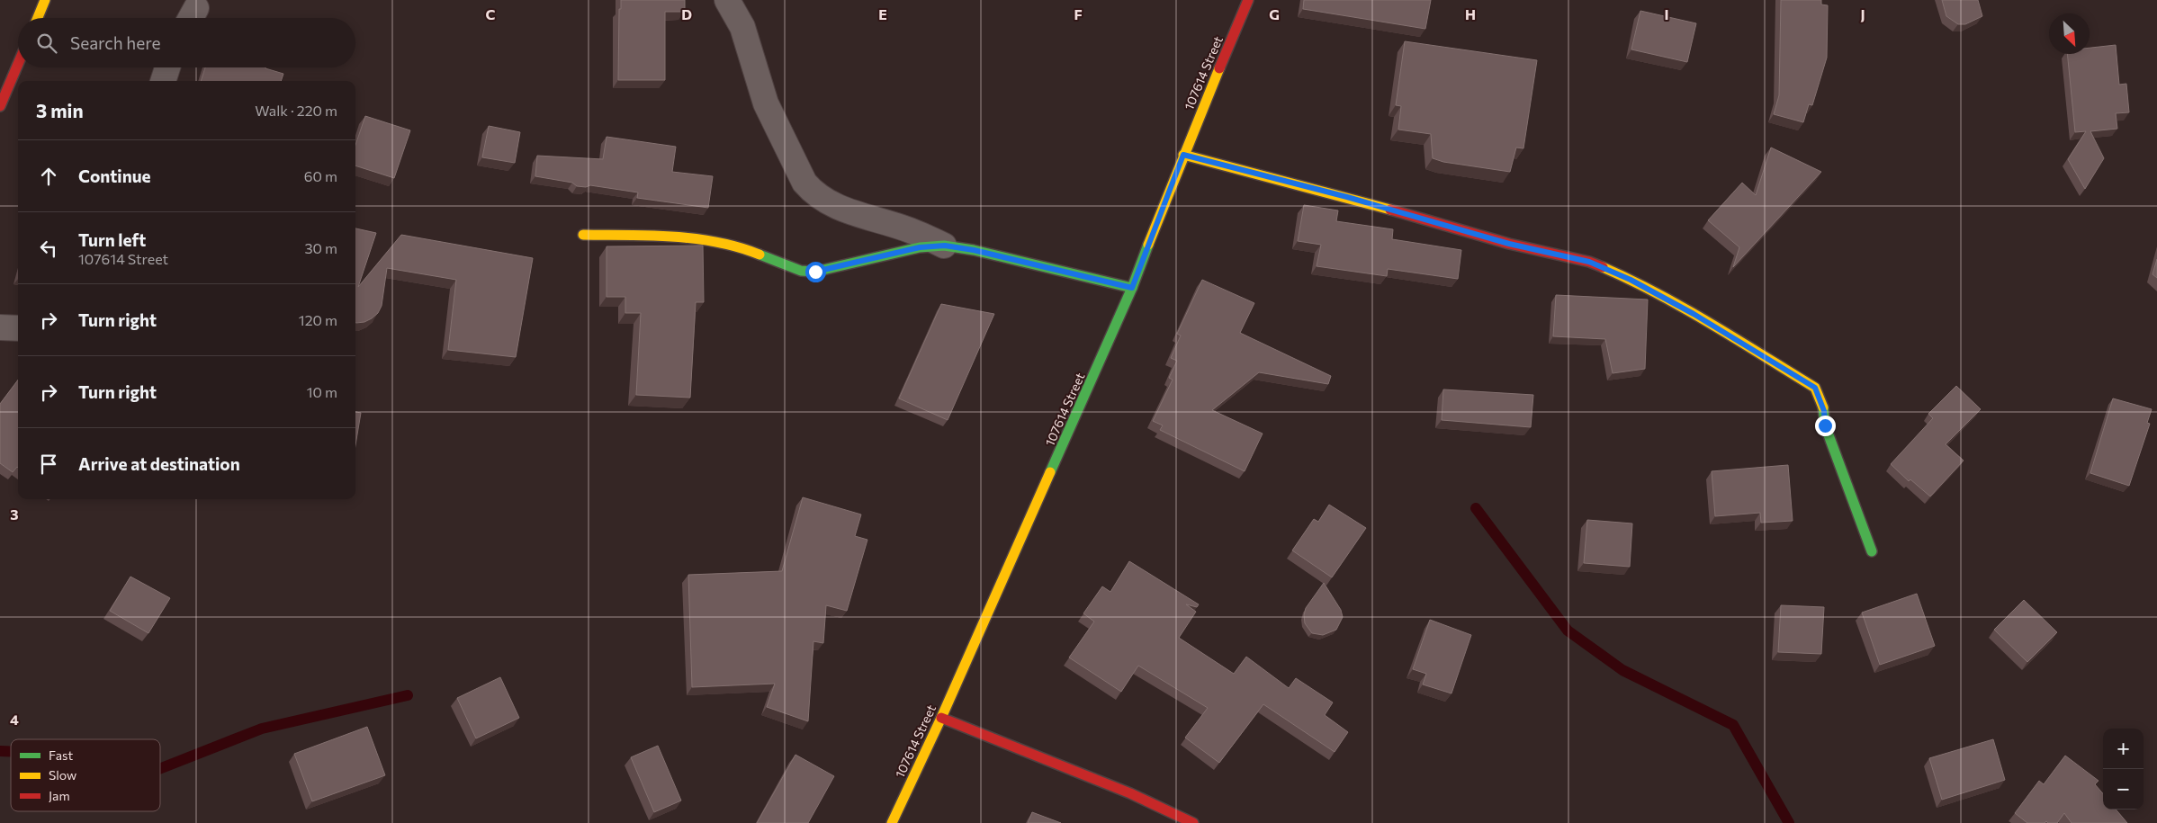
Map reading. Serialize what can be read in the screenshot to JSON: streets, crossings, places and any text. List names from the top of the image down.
{
  "streets": {
    "street": ["107614 Street"]
  },
  "legend": ["Fast", "Slow", "Jam"],
  "north": "bottom right",
  "page": {
    "search": "Search here",
    "heading": ["3 min", "Walk · 220 m"],
    "list": [
      ["Continue", "60 m"],
      ["Turn left", "107614 Street", "30 m"],
      ["Turn right", "120 m"],
      ["Turn right", "10 m"],
      "Arrive at destination"
    ],
    "map_buttons": ["+", "−"]
  },
  "grid": {
    "columns": [
      "C",
      "D",
      "E",
      "F",
      "G",
      "H",
      "I",
      "J"
    ],
    "rows": ["3", "4"]
  }
}
